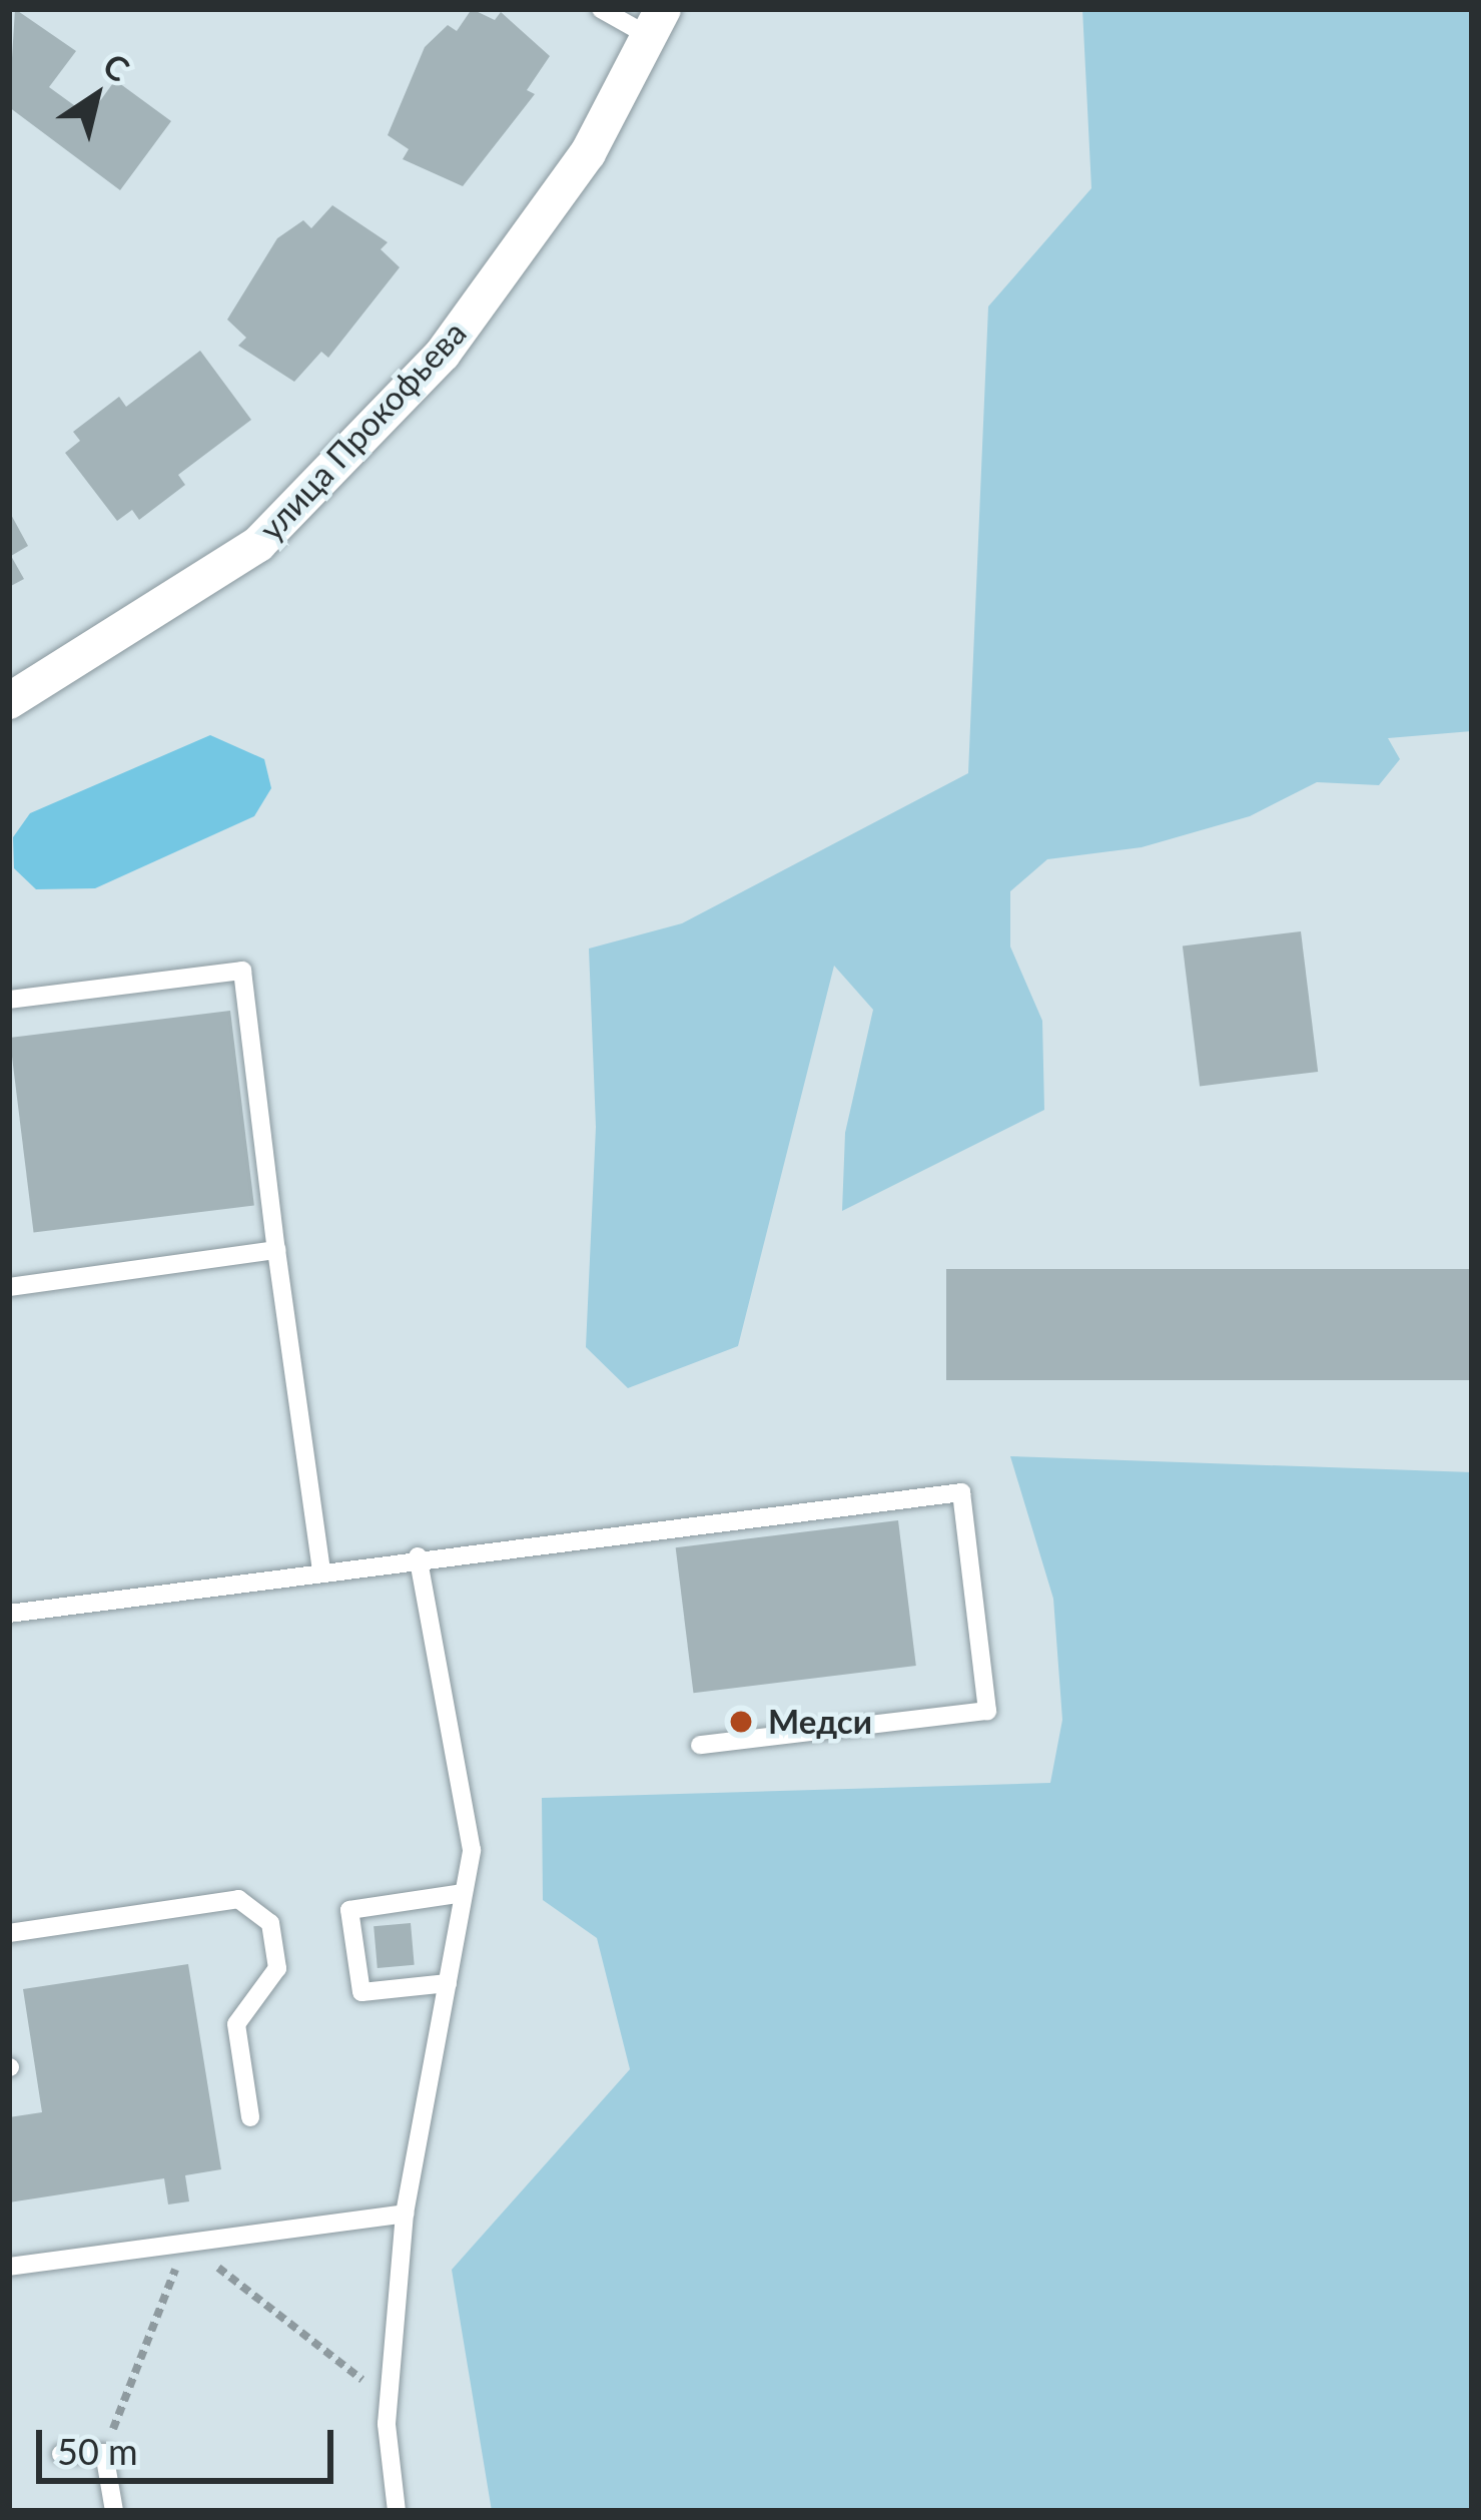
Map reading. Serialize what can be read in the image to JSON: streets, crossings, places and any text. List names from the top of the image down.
{
  "streets": {
    "street": ["улица Прокофьева"]
  },
  "places": ["Медси"],
  "scale_bar": "50 m",
  "north": "top right"
}
